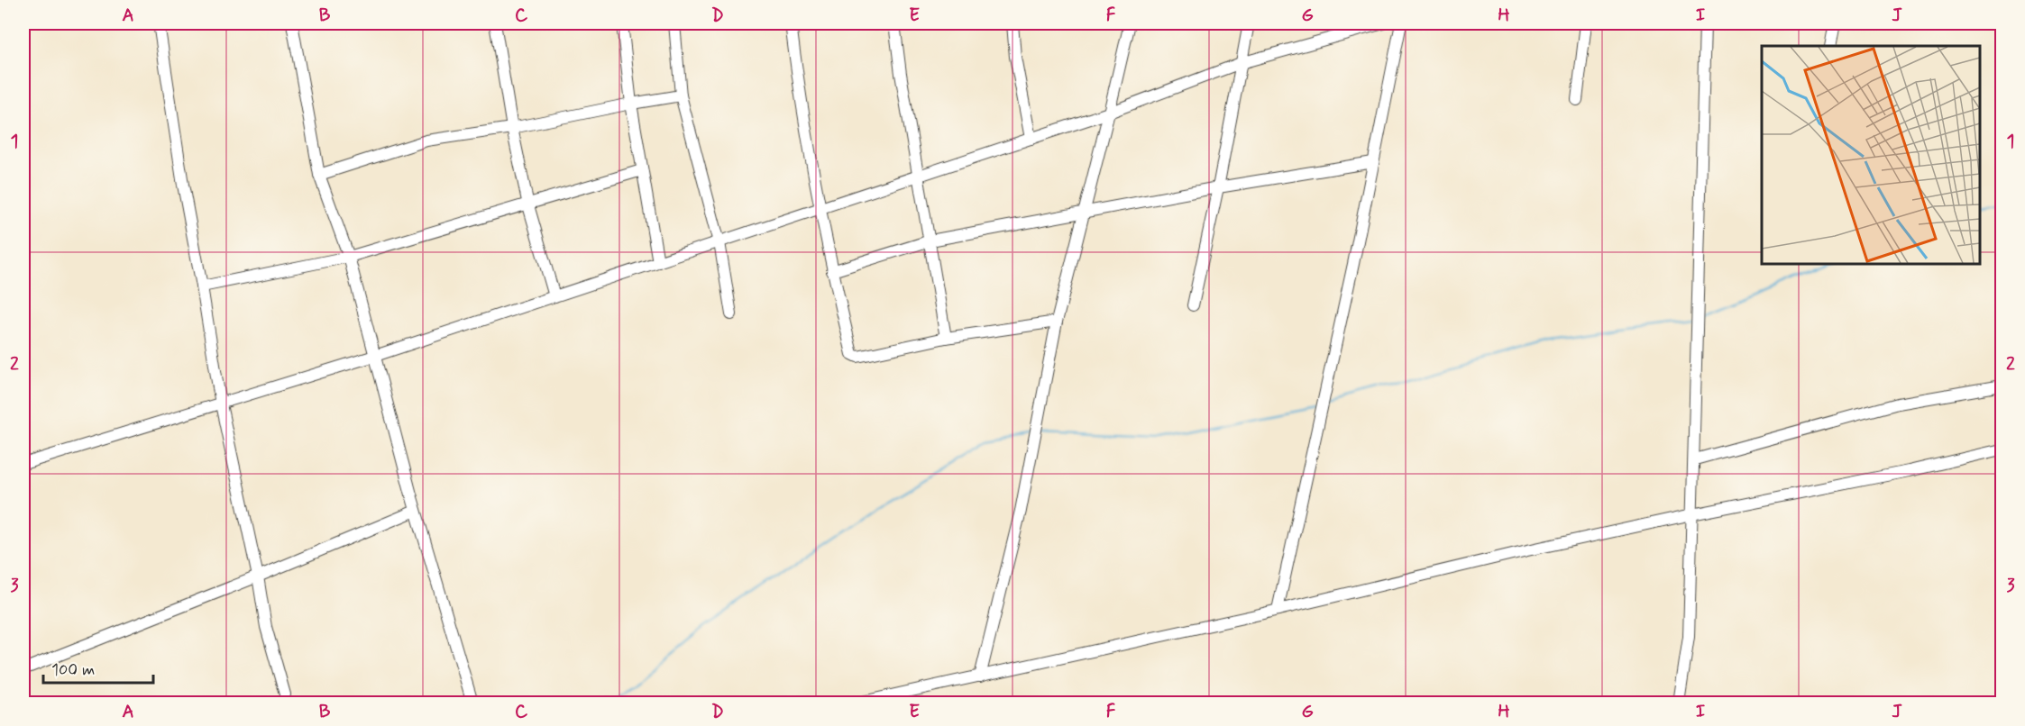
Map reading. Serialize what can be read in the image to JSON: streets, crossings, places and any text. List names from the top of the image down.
{
  "scale_bar": "100 m",
  "grid": {
    "columns": [
      "A",
      "B",
      "C",
      "D",
      "E",
      "F",
      "G",
      "H",
      "I",
      "J"
    ],
    "rows": ["1", "2", "3"]
  }
}
